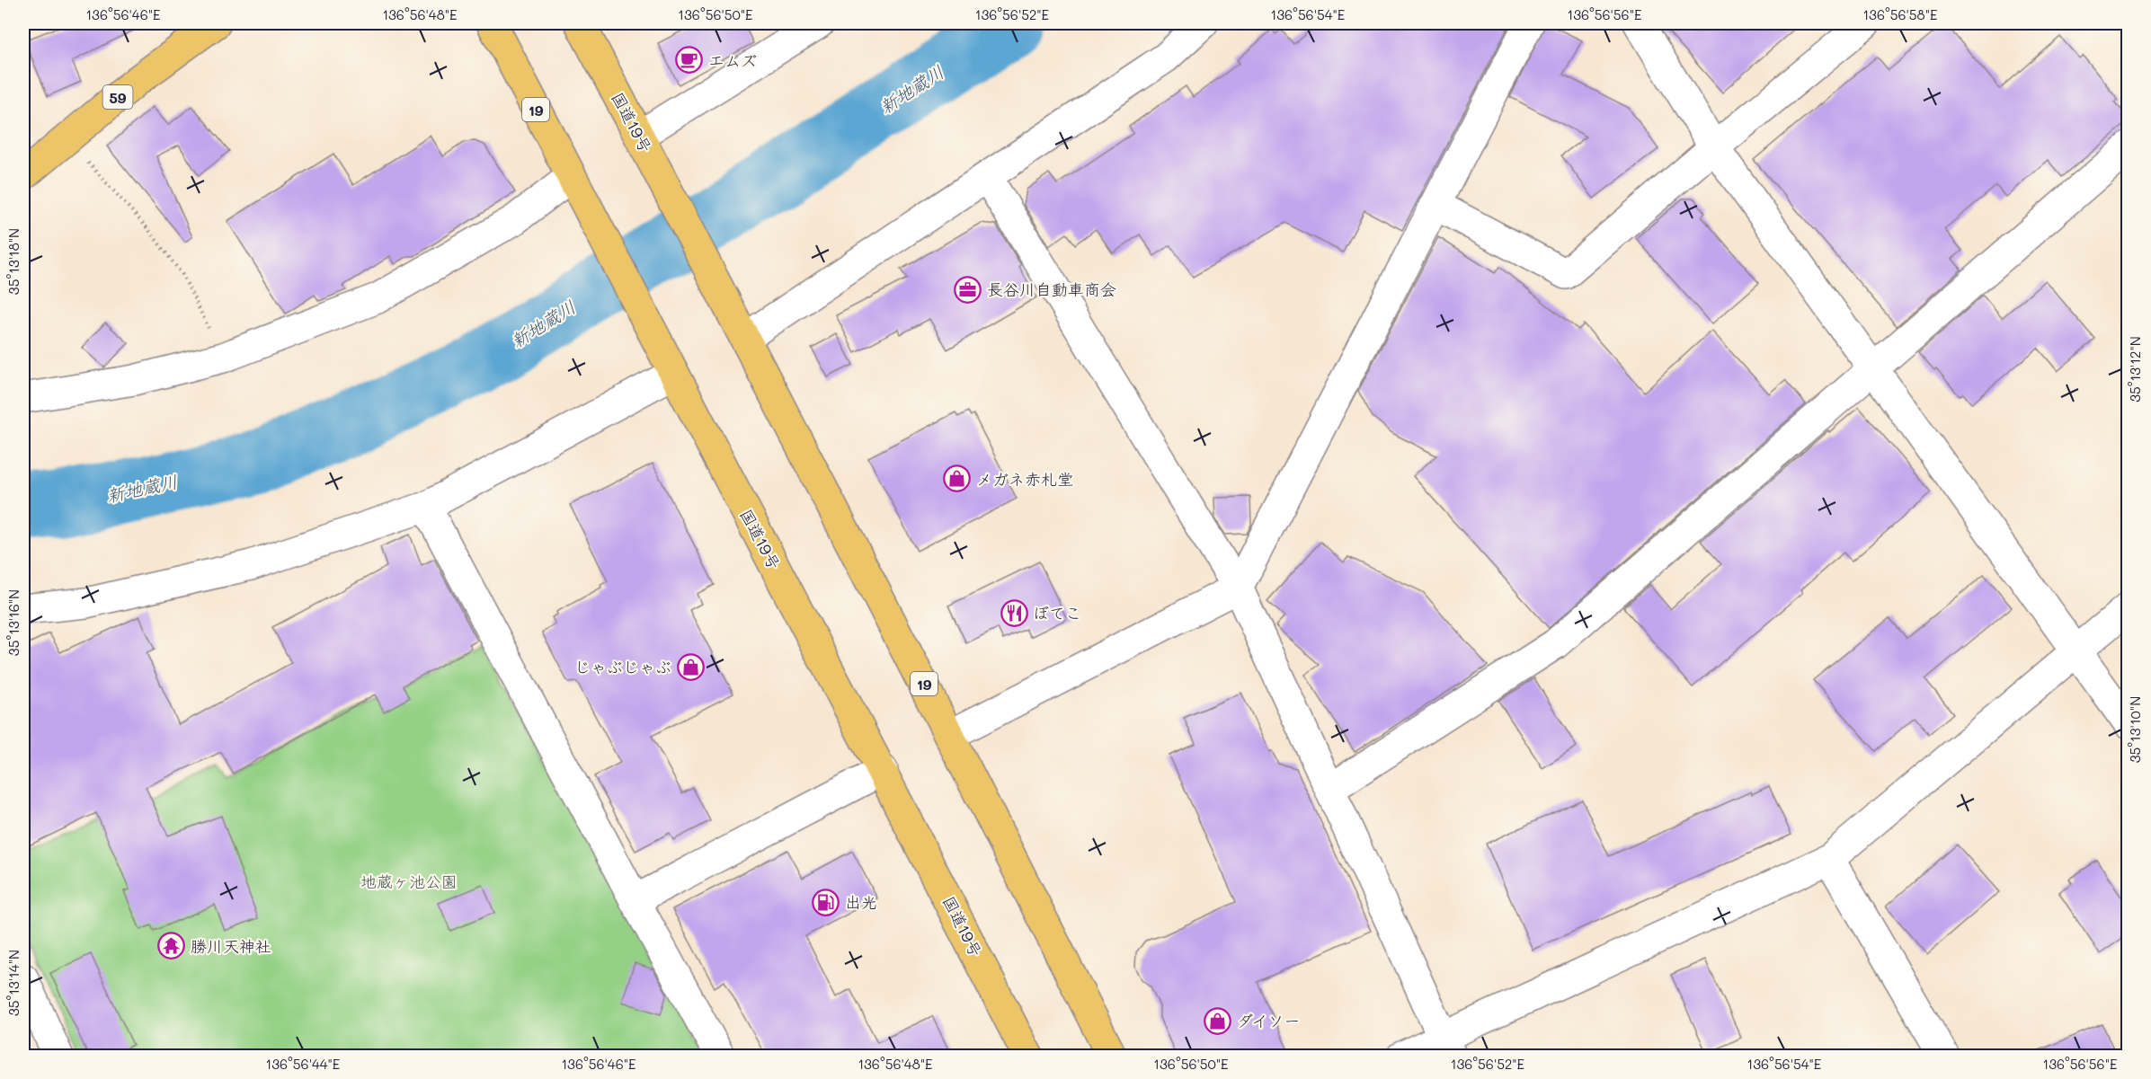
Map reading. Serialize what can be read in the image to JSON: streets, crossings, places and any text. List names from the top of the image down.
{
  "streets": {
    "main road": ["59", "19", "国道19号"]
  },
  "water": ["新地蔵川"],
  "parks": ["地蔵ヶ池公園"],
  "places": {
    "cafe": ["エムズ"],
    "office": ["長谷川自動車商会"],
    "shop": ["メガネ赤札堂", "じゃぶじゃぶ", "ダイソー"],
    "restaurant": ["ぼてこ"],
    "fuel station": ["出光"],
    "temple": ["勝川天神社"]
  },
  "coordinates": [
    "136°56'46\"E",
    "136°56'48\"E",
    "136°56'50\"E",
    "136°56'52\"E",
    "136°56'54\"E",
    "136°56'56\"E",
    "136°56'58\"E",
    "35°13'18\"N",
    "35°13'12\"N",
    "35°13'16\"N",
    "35°13'10\"N",
    "35°13'14\"N",
    "136°56'44\"E"
  ]
}
